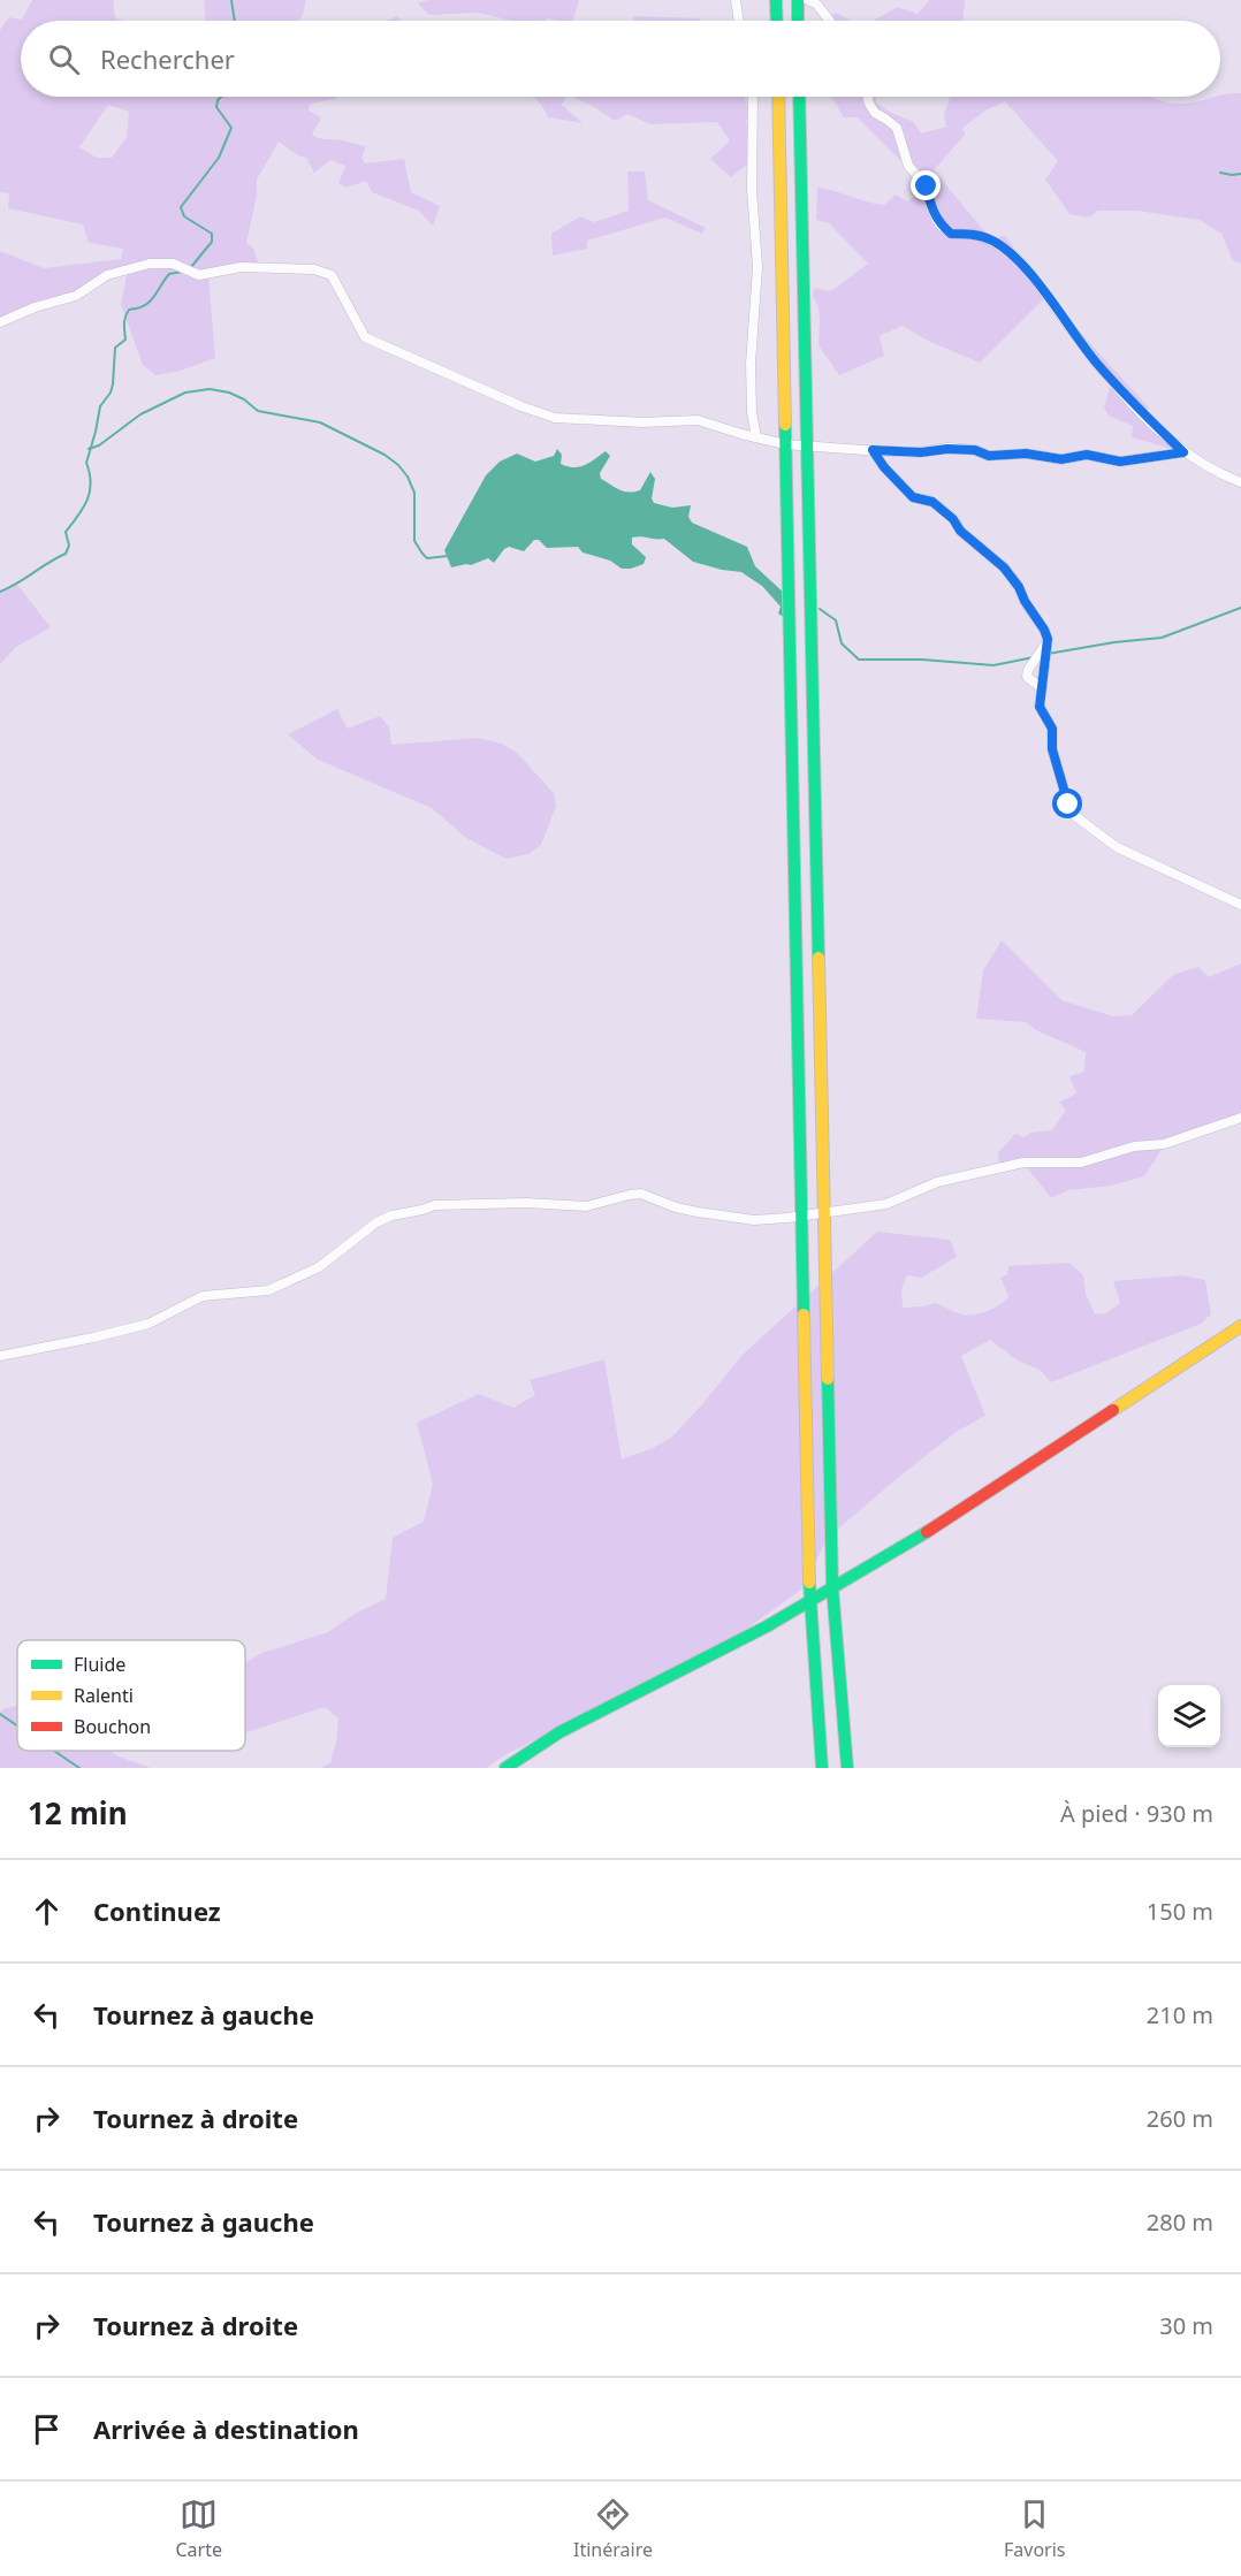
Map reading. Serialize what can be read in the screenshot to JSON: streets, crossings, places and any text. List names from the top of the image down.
{
  "legend": ["Fluide", "Ralenti", "Bouchon"],
  "page": {
    "search": "Rechercher",
    "heading": ["12 min", "À pied · 930 m"],
    "list": [
      ["Continuez", "150 m"],
      ["Tournez à gauche", "210 m"],
      ["Tournez à droite", "260 m"],
      ["Tournez à gauche", "280 m"],
      ["Tournez à droite", "30 m"],
      "Arrivée à destination"
    ],
    "nav": ["Carte", "Itinéraire", "Favoris"]
  }
}
